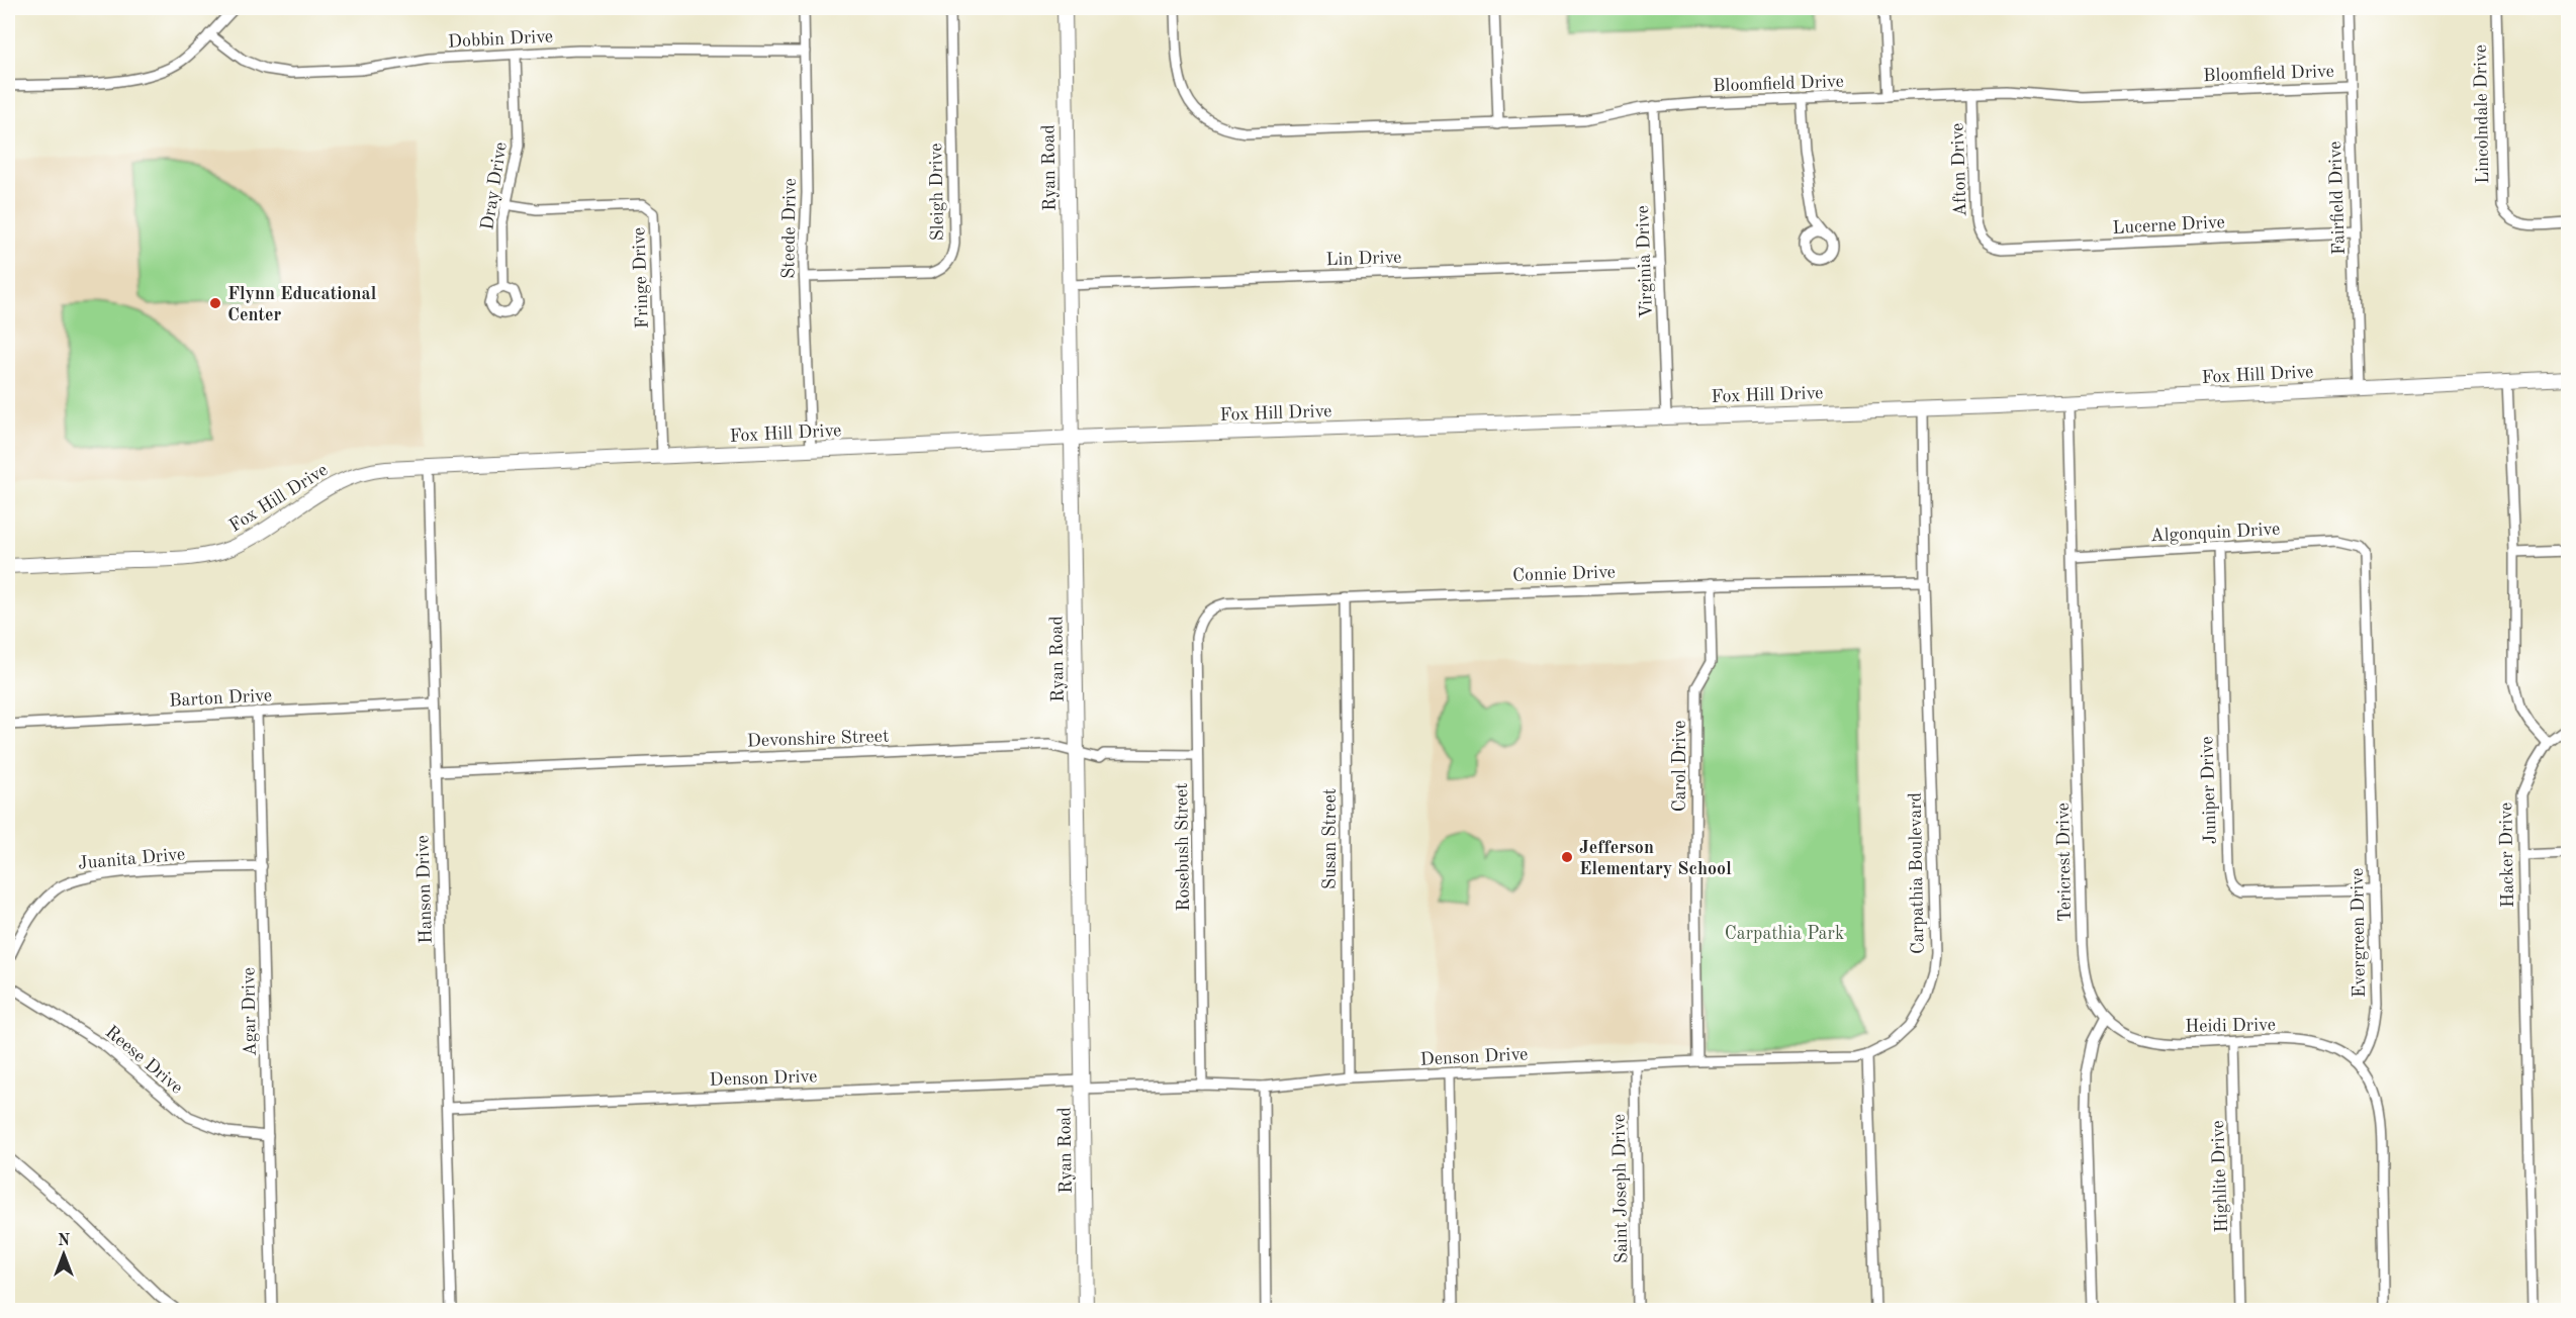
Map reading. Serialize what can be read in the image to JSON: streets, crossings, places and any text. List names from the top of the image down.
{
  "streets": {
    "street": [
      "Dobbin Drive",
      "Bloomfield Drive",
      "Lincolndale Drive",
      "Ryan Road",
      "Afton Drive",
      "Dray Drive",
      "Sleigh Drive",
      "Fairfield Drive",
      "Lucerne Drive",
      "Steede Drive",
      "Lin Drive",
      "Virginia Drive",
      "Fringe Drive",
      "Fox Hill Drive",
      "Algonquin Drive",
      "Connie Drive",
      "Barton Drive",
      "Devonshire Street",
      "Carol Drive",
      "Juniper Drive",
      "Susan Street",
      "Rosebush Street",
      "Hacker Drive",
      "Juanita Drive",
      "Tericrest Drive",
      "Carpathia Boulevard",
      "Hanson Drive",
      "Evergreen Drive",
      "Agar Drive",
      "Heidi Drive",
      "Denson Drive",
      "Reese Drive",
      "Highlite Drive",
      "Saint Joseph Drive"
    ]
  },
  "crossings": [
    ["Dobbin Drive", "Dray Drive"],
    ["Dobbin Drive", "Steede Drive"],
    ["Bloomfield Drive", "Afton Drive"],
    ["Bloomfield Drive", "Fairfield Drive"],
    ["Bloomfield Drive", "Virginia Drive"],
    ["Ryan Road", "Lin Drive"],
    ["Ryan Road", "Fox Hill Drive"],
    ["Ryan Road", "Devonshire Street"],
    ["Ryan Road", "Denson Drive"],
    ["Afton Drive", "Lucerne Drive"],
    ["Dray Drive", "Fringe Drive"],
    ["Sleigh Drive", "Steede Drive"],
    ["Fairfield Drive", "Lucerne Drive"],
    ["Fairfield Drive", "Fox Hill Drive"],
    ["Steede Drive", "Fox Hill Drive"],
    ["Lin Drive", "Virginia Drive"],
    ["Virginia Drive", "Fox Hill Drive"],
    ["Fringe Drive", "Fox Hill Drive"],
    ["Fox Hill Drive", "Tericrest Drive"],
    ["Fox Hill Drive", "Carpathia Boulevard"],
    ["Fox Hill Drive", "Hanson Drive"],
    ["Algonquin Drive", "Juniper Drive"],
    ["Algonquin Drive", "Tericrest Drive"],
    ["Algonquin Drive", "Evergreen Drive"],
    ["Connie Drive", "Carol Drive"],
    ["Connie Drive", "Susan Street"],
    ["Connie Drive", "Rosebush Street"],
    ["Connie Drive", "Carpathia Boulevard"],
    ["Barton Drive", "Hanson Drive"],
    ["Barton Drive", "Agar Drive"],
    ["Devonshire Street", "Rosebush Street"],
    ["Devonshire Street", "Hanson Drive"],
    ["Carol Drive", "Denson Drive"],
    ["Juniper Drive", "Evergreen Drive"],
    ["Susan Street", "Denson Drive"],
    ["Rosebush Street", "Denson Drive"],
    ["Juanita Drive", "Agar Drive"],
    ["Tericrest Drive", "Heidi Drive"],
    ["Carpathia Boulevard", "Denson Drive"],
    ["Hanson Drive", "Denson Drive"],
    ["Evergreen Drive", "Heidi Drive"],
    ["Agar Drive", "Reese Drive"],
    ["Heidi Drive", "Highlite Drive"],
    ["Denson Drive", "Saint Joseph Drive"]
  ],
  "parks": ["Carpathia Park"],
  "places": ["Flynn Educational Center", "Jefferson Elementary School"],
  "north": "top"
}
